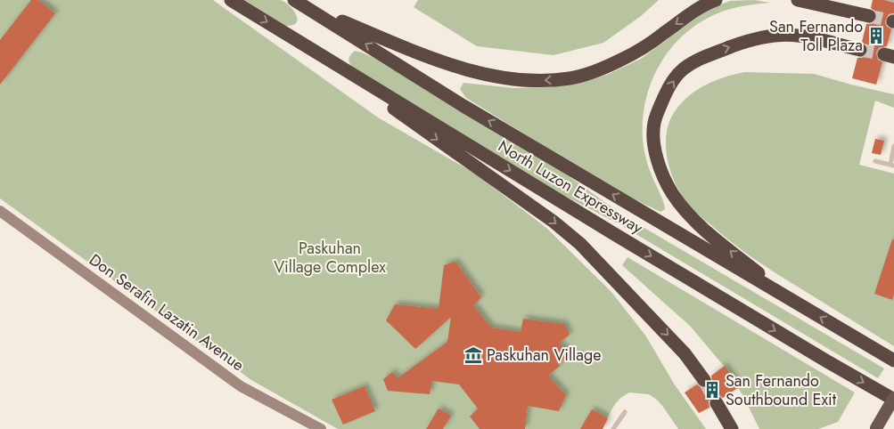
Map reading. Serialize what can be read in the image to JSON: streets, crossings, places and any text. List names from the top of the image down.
{
  "streets": {
    "highway": ["North Luzon Expressway"],
    "main road": ["Don Serafin Lazatin Avenue"]
  },
  "parks": ["Paskuhan Village Complex"],
  "places": {
    "building": ["San Fernando Toll Plaza", "San Fernando Southbound Exit"],
    "museum": ["Paskuhan Village"]
  }
}
